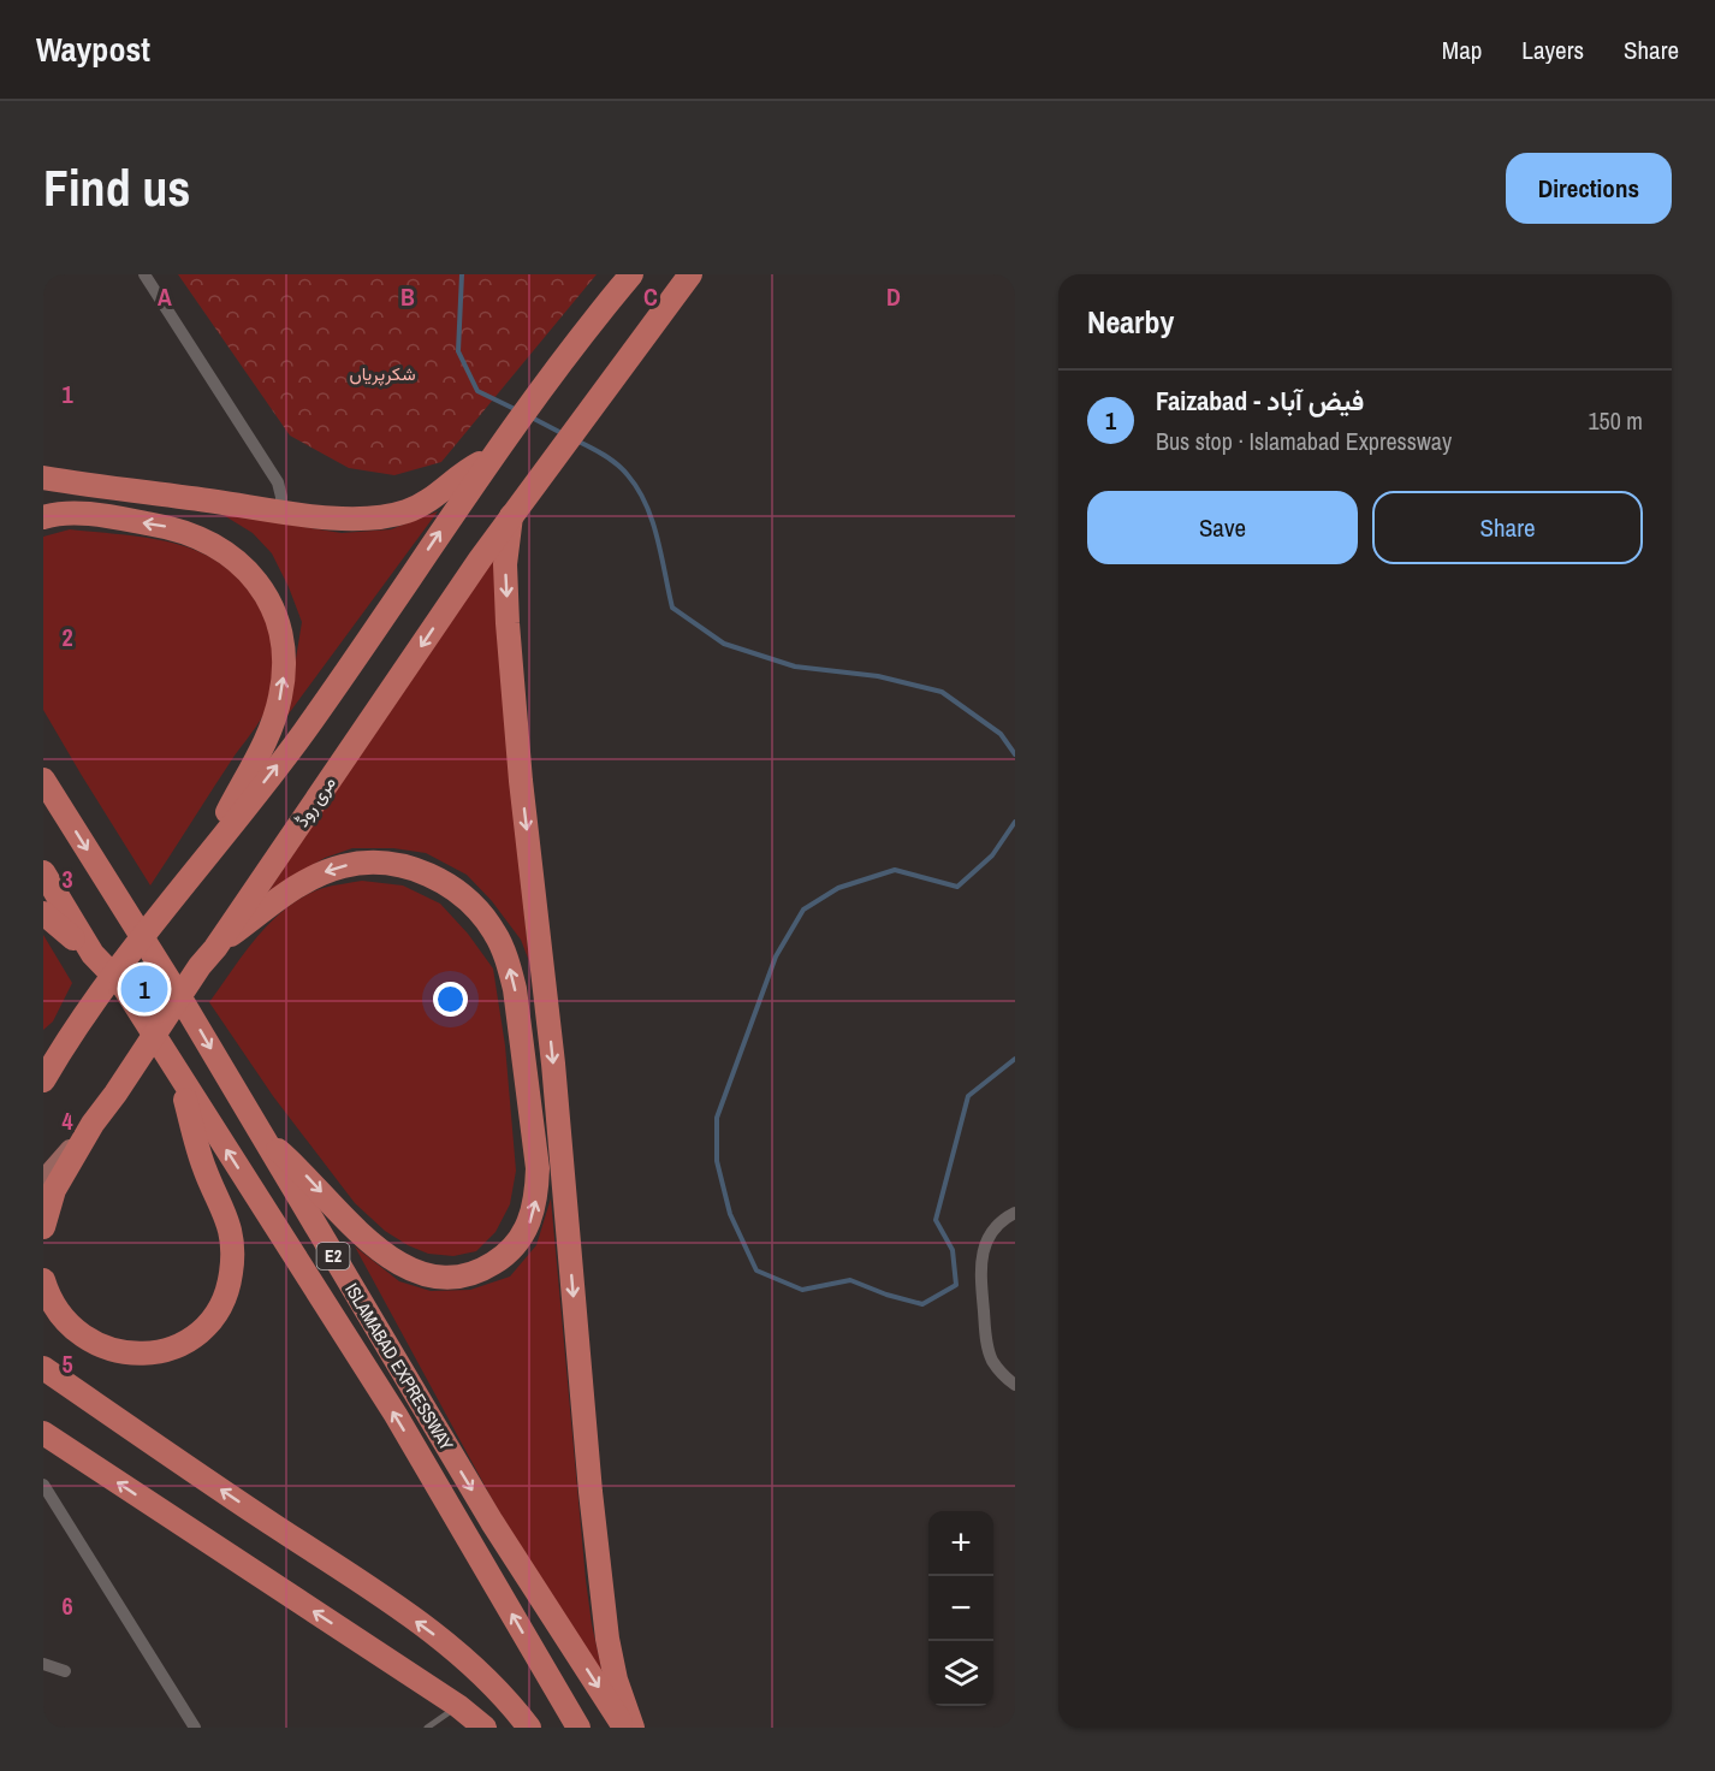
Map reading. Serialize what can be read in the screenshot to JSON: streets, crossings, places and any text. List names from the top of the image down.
{
  "streets": {
    "highway": ["مری روڈ", "E2", "ISLAMABAD EXPRESSWAY"]
  },
  "parks": ["شکرپریاں"],
  "page": {
    "header": "Waypost",
    "nav": ["Map", "Layers", "Share"],
    "buttons": [
      "Directions",
      ["Save", "Share"]
    ],
    "title": "Find us",
    "heading": "Nearby",
    "list": [
      {
        "mark": "1",
        "name": "Faizabad - فیض آباد",
        "note": "Bus stop · Islamabad Expressway",
        "value": "150 m"
      }
    ],
    "pins": "1",
    "map_buttons": ["+", "−"]
  },
  "grid": {
    "columns": [
      "A",
      "B",
      "C",
      "D"
    ],
    "rows": [
      "1",
      "2",
      "3",
      "4",
      "5",
      "6"
    ]
  }
}
